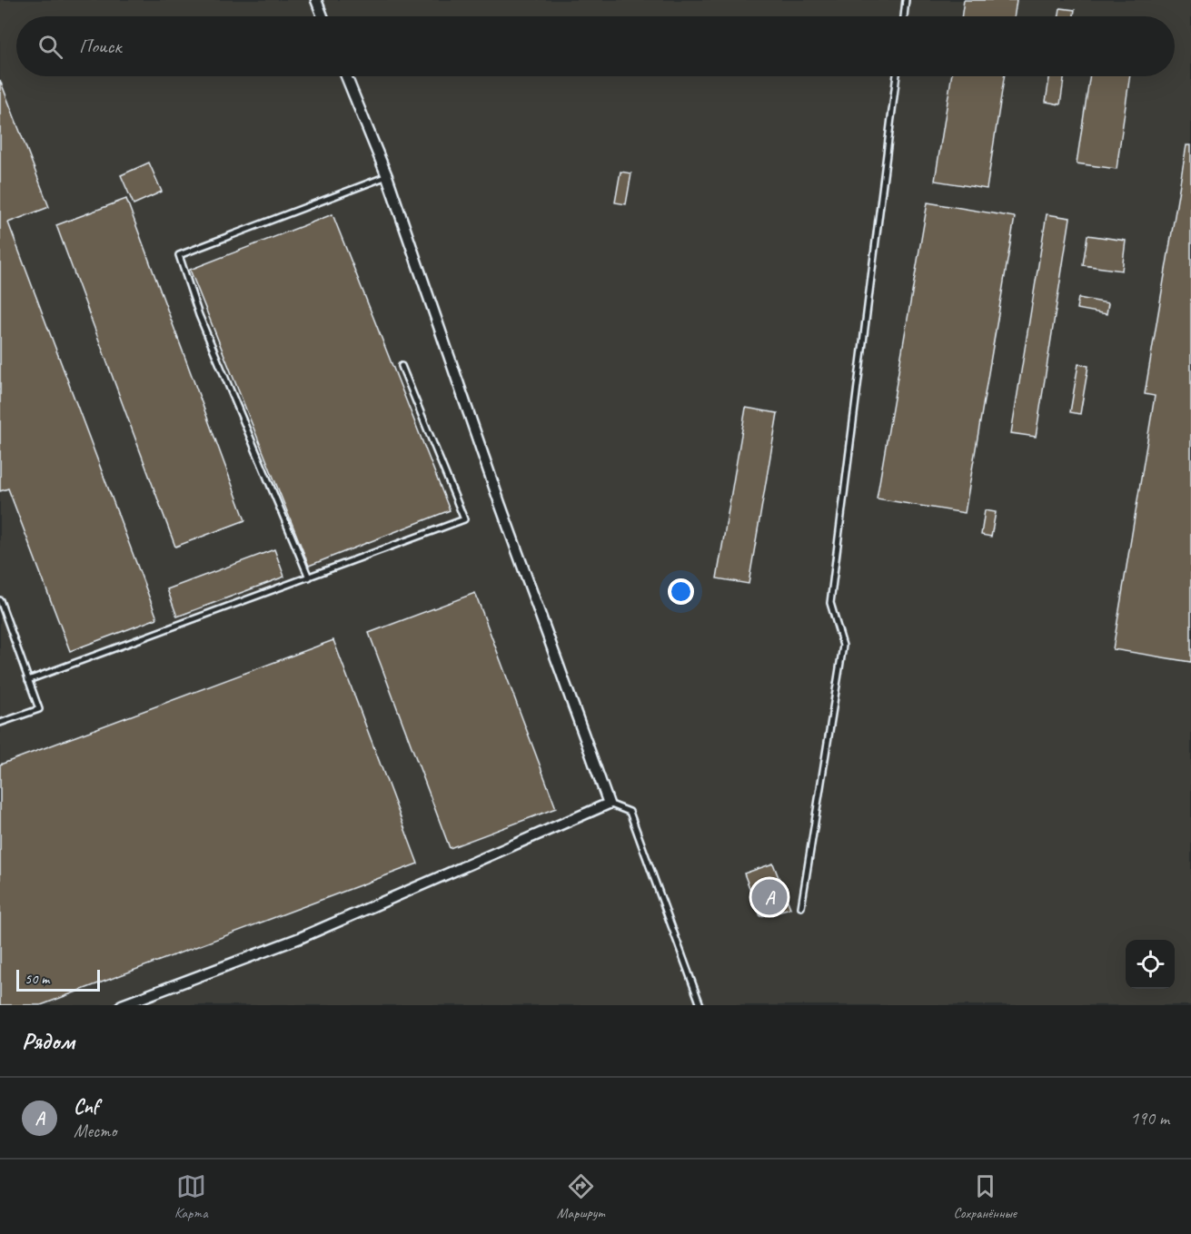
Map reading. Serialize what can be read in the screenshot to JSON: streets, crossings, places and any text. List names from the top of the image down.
{
  "scale_bar": "50 m",
  "page": {
    "search": "Поиск",
    "pins": "A",
    "scale": "50 m",
    "heading": "Рядом",
    "list": [
      {
        "mark": "A",
        "name": "Cnf",
        "note": "Место",
        "value": "190 m"
      }
    ],
    "nav": ["Карта", "Маршрут", "Сохранённые"]
  }
}
